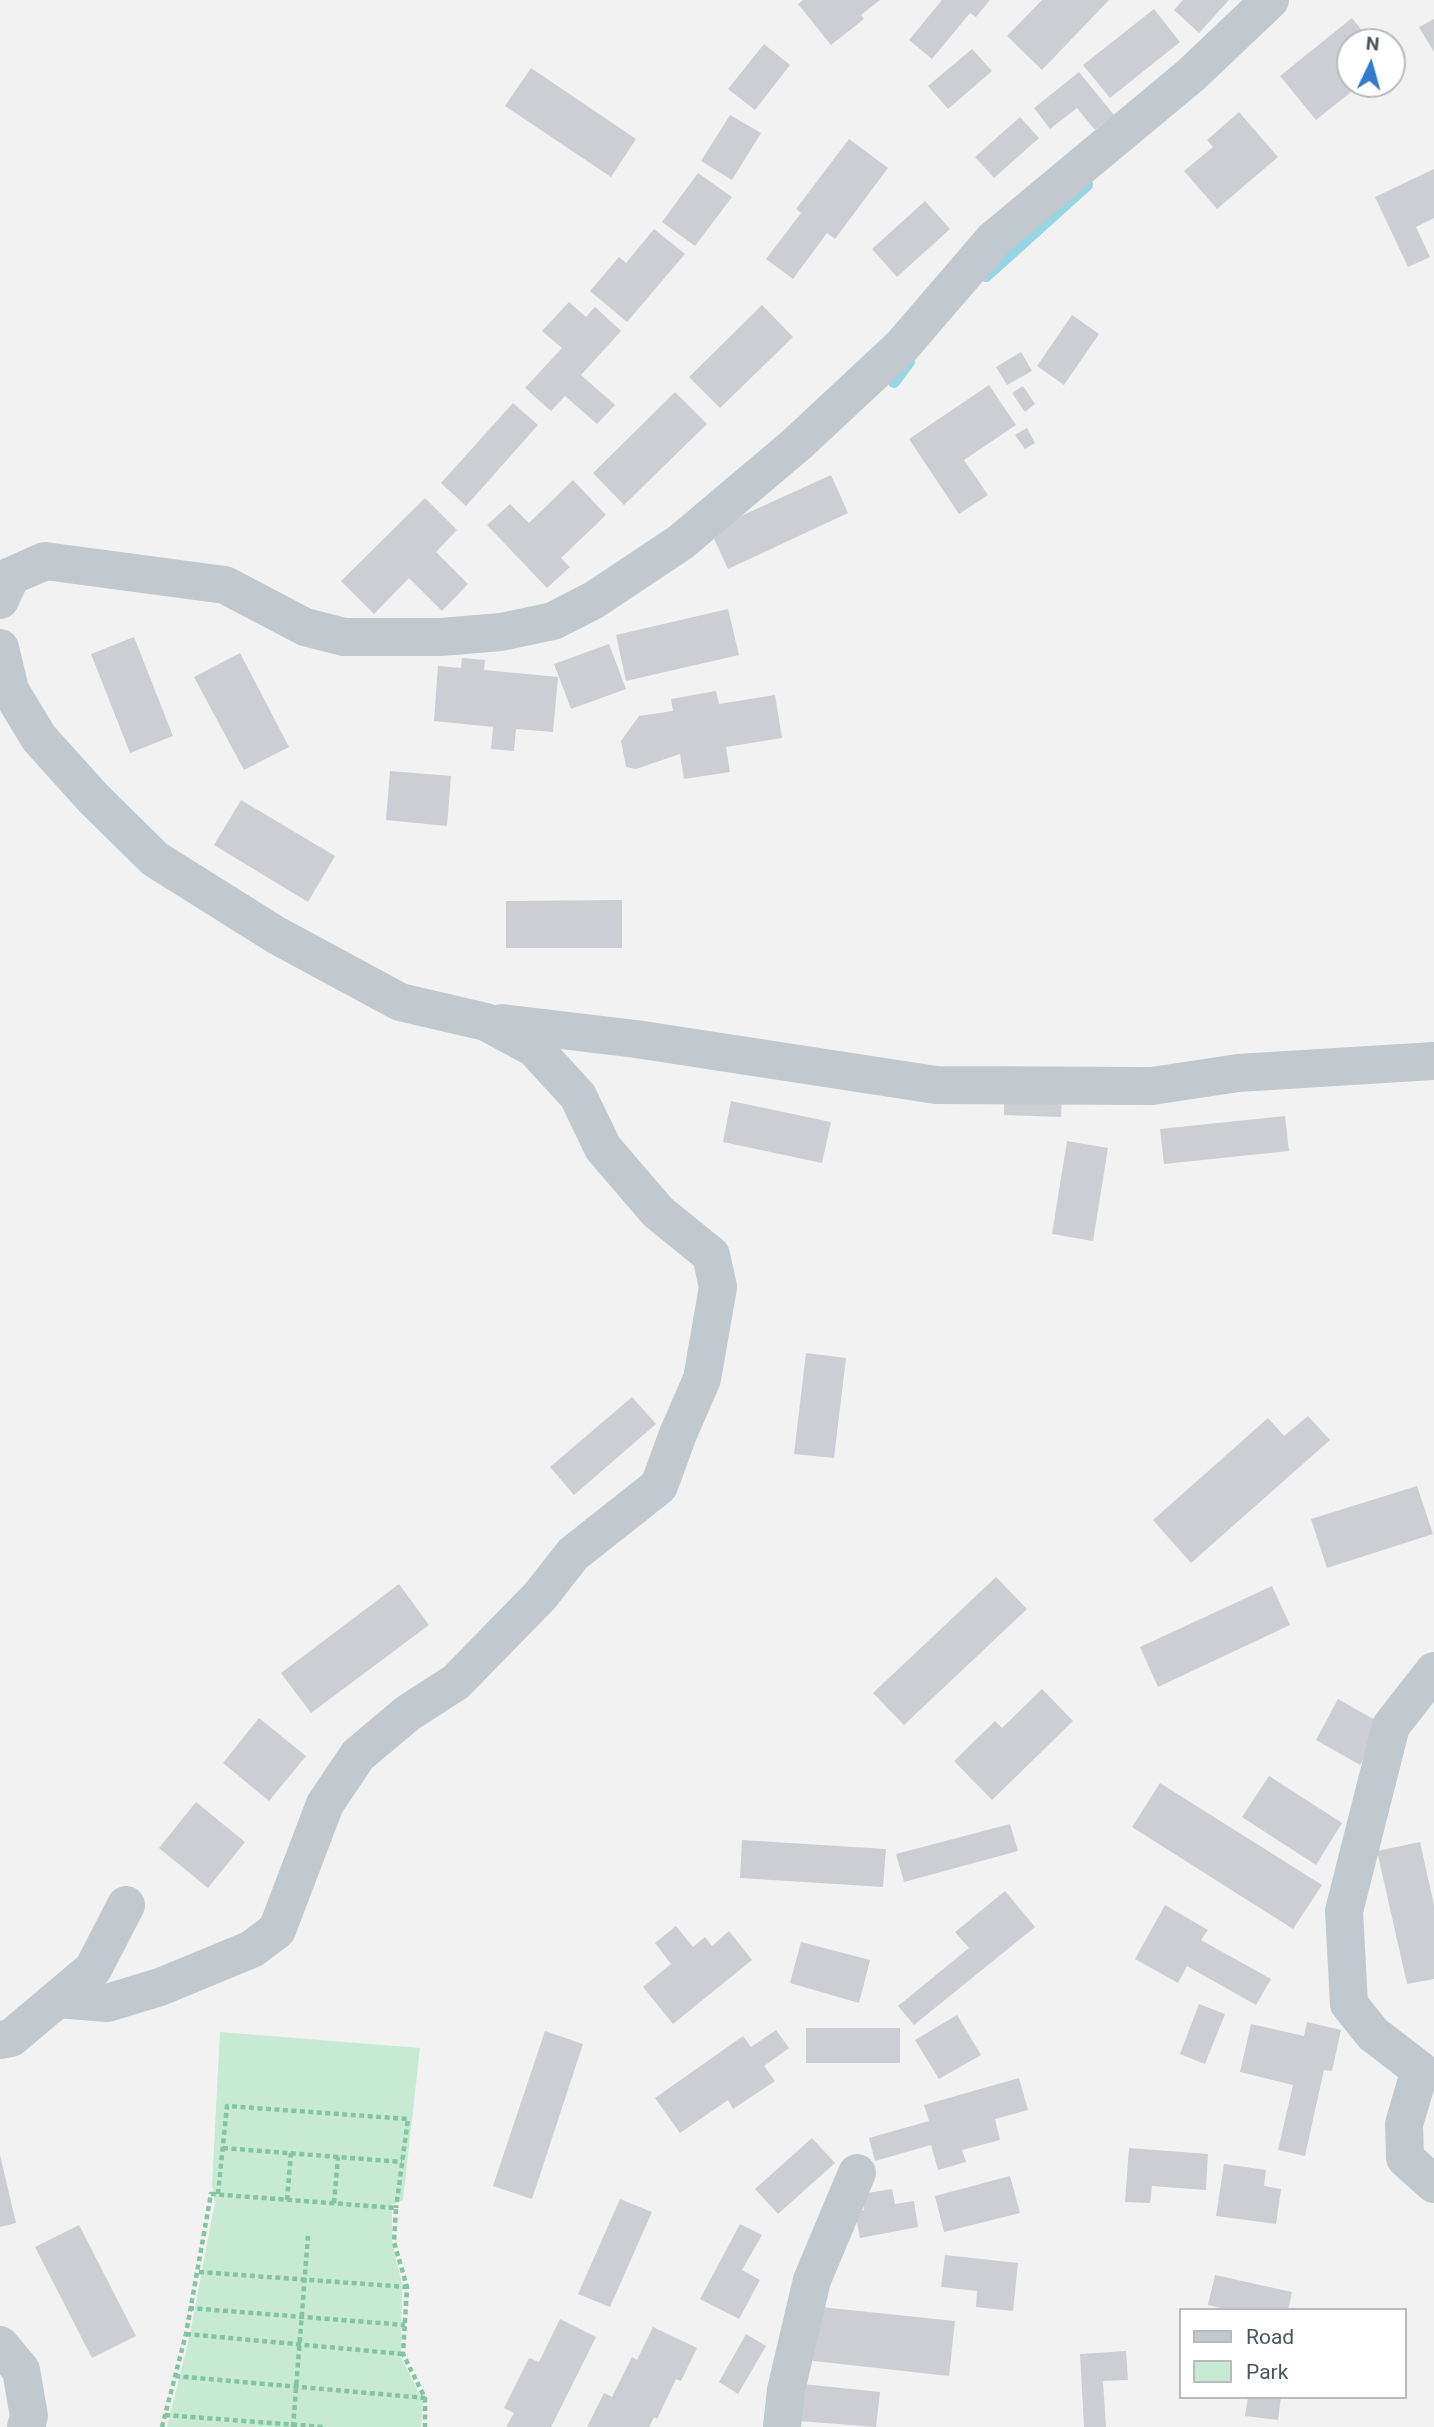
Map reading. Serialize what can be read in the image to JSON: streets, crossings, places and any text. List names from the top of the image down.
{
  "legend": ["Road", "Park"],
  "north": "top"
}
